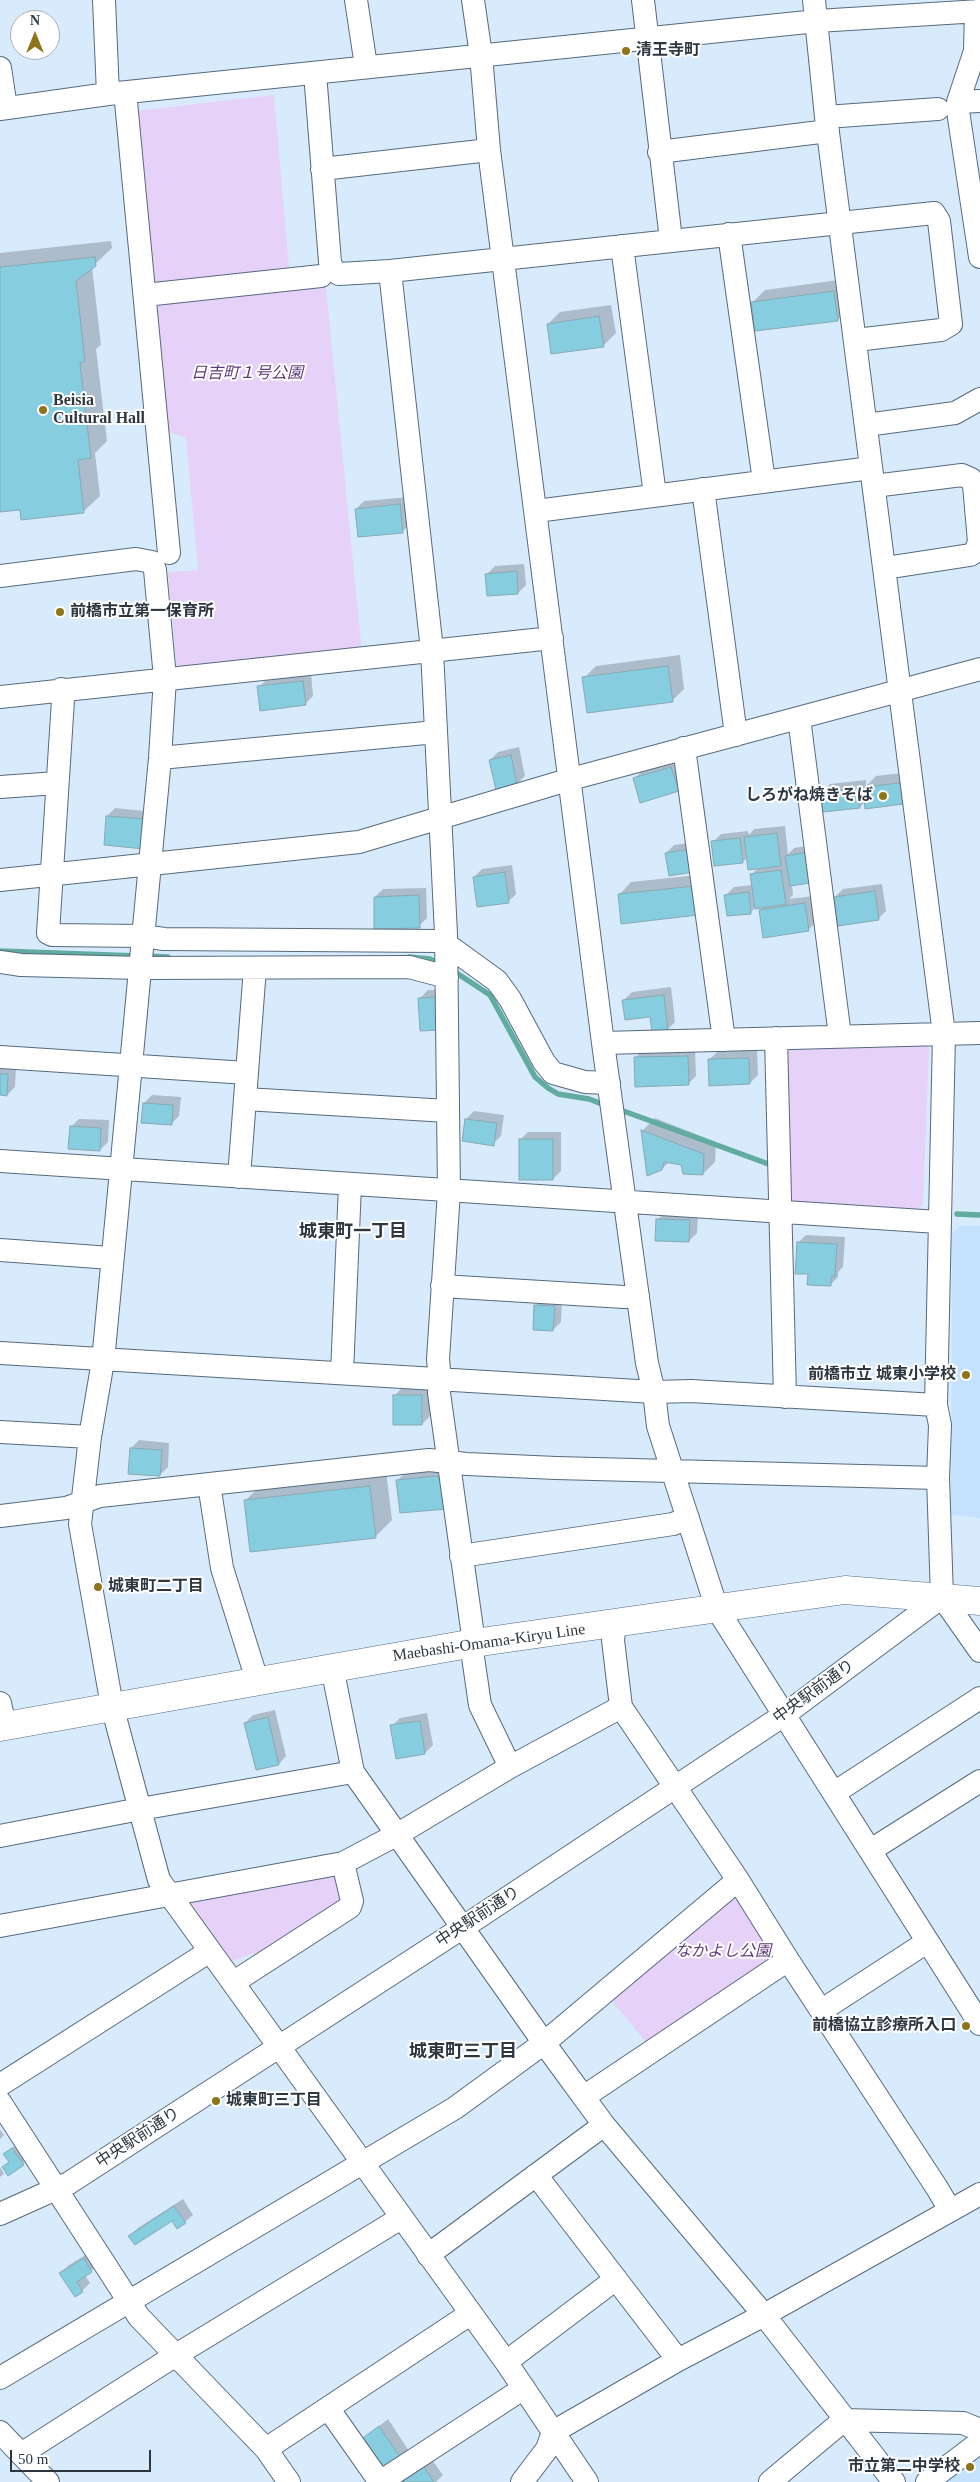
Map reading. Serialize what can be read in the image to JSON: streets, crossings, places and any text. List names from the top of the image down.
{
  "streets": {
    "main road": ["Maebashi-Omama-Kiryu Line"],
    "street": ["中央駅前通り"]
  },
  "crossings": [
    ["Maebashi-Omama-Kiryu Line", "中央駅前通り"]
  ],
  "districts": ["城東町一丁目", "城東町三丁目"],
  "parks": ["日吉町１号公園", "なかよし公園"],
  "places": [
    "清王寺町",
    "Beisia Cultural Hall",
    "前橋市立第一保育所",
    "しろがね焼きそば",
    "前橋市立 城東小学校",
    "城東町二丁目",
    "前橋協立診療所入口",
    "城東町三丁目",
    "市立第二中学校"
  ],
  "scale_bar": "50 m",
  "north": "top"
}
